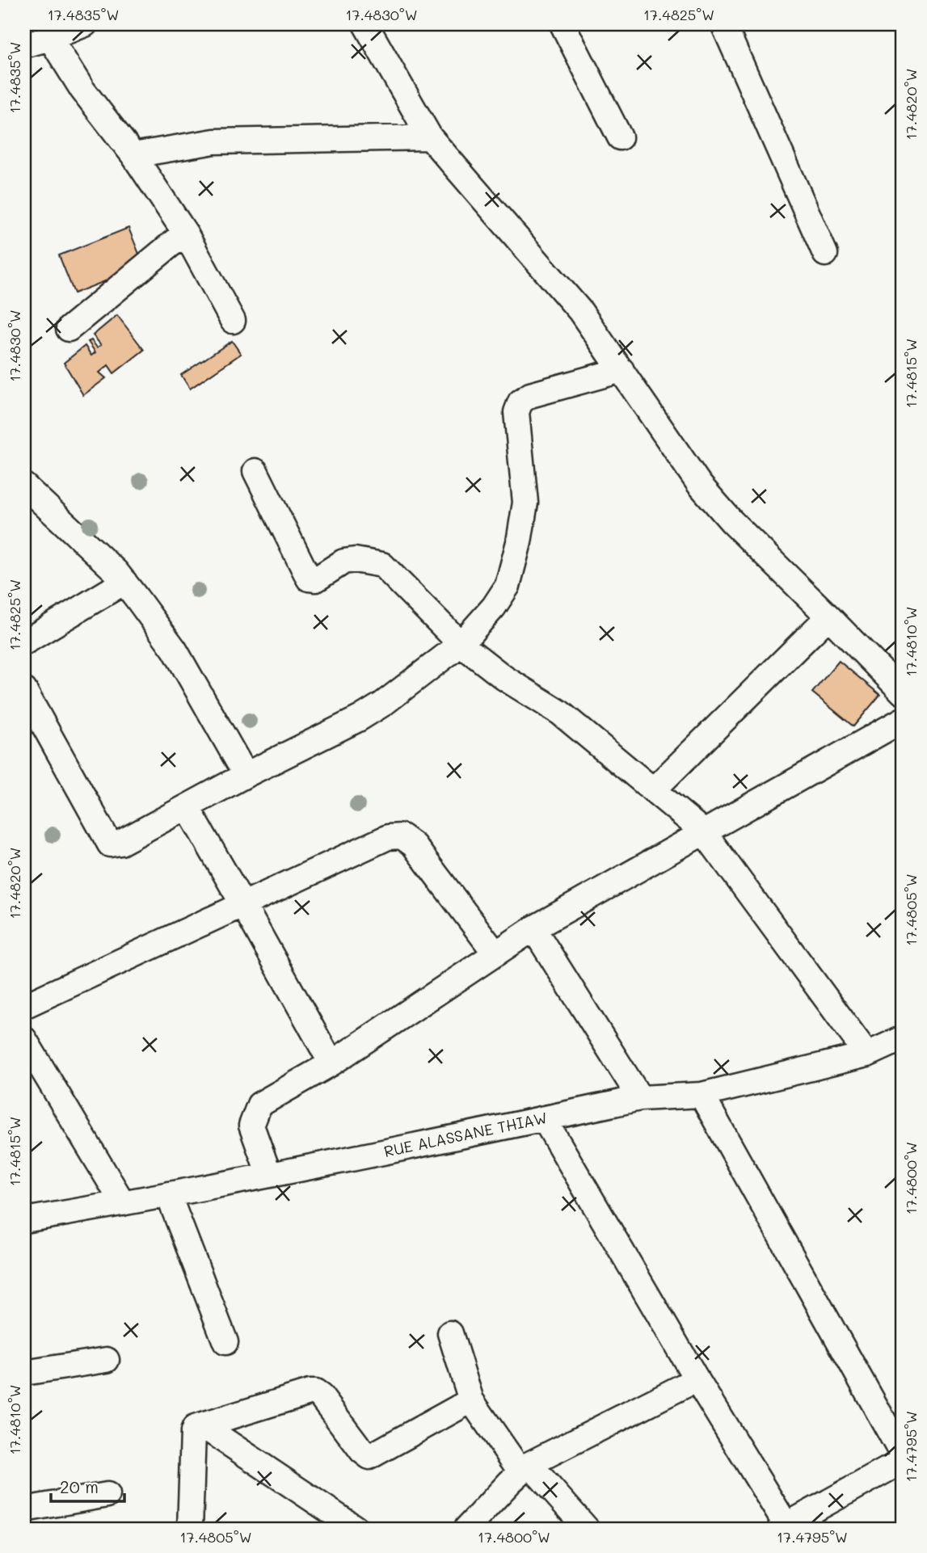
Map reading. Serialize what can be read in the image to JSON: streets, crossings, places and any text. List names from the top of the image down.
{
  "streets": {
    "street": ["RUE ALASSANE THIAW"]
  },
  "scale_bar": "20 m",
  "coordinates": [
    "17.4835°W",
    "17.4830°W",
    "17.4825°W",
    "17.4820°W",
    "17.4815°W",
    "17.4810°W",
    "17.4805°W",
    "17.4800°W",
    "17.4795°W"
  ]
}
